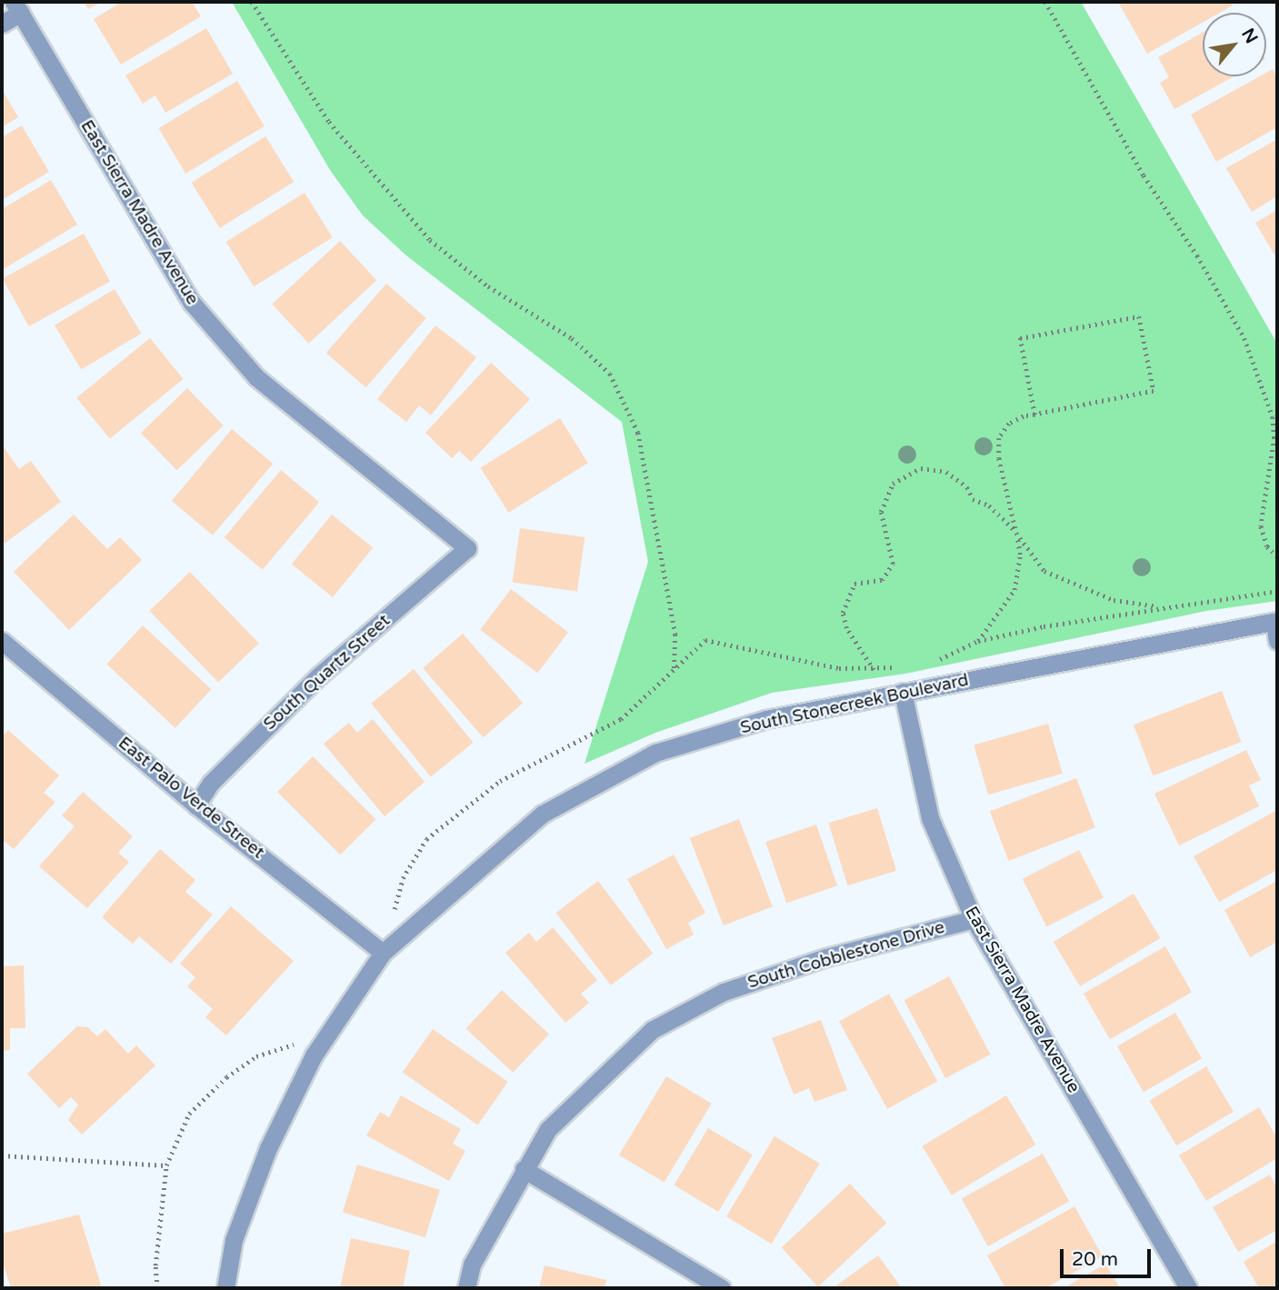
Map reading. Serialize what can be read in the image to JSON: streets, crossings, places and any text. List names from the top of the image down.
{
  "streets": {
    "street": [
      "East Sierra Madre Avenue",
      "South Quartz Street",
      "South Stonecreek Boulevard",
      "East Palo Verde Street",
      "South Cobblestone Drive"
    ]
  },
  "crossings": [
    ["East Sierra Madre Avenue", "South Quartz Street"],
    ["East Sierra Madre Avenue", "South Stonecreek Boulevard"],
    ["East Sierra Madre Avenue", "South Cobblestone Drive"],
    ["South Quartz Street", "East Palo Verde Street"],
    ["South Stonecreek Boulevard", "East Palo Verde Street"]
  ],
  "scale_bar": "20 m",
  "north": "top right"
}
